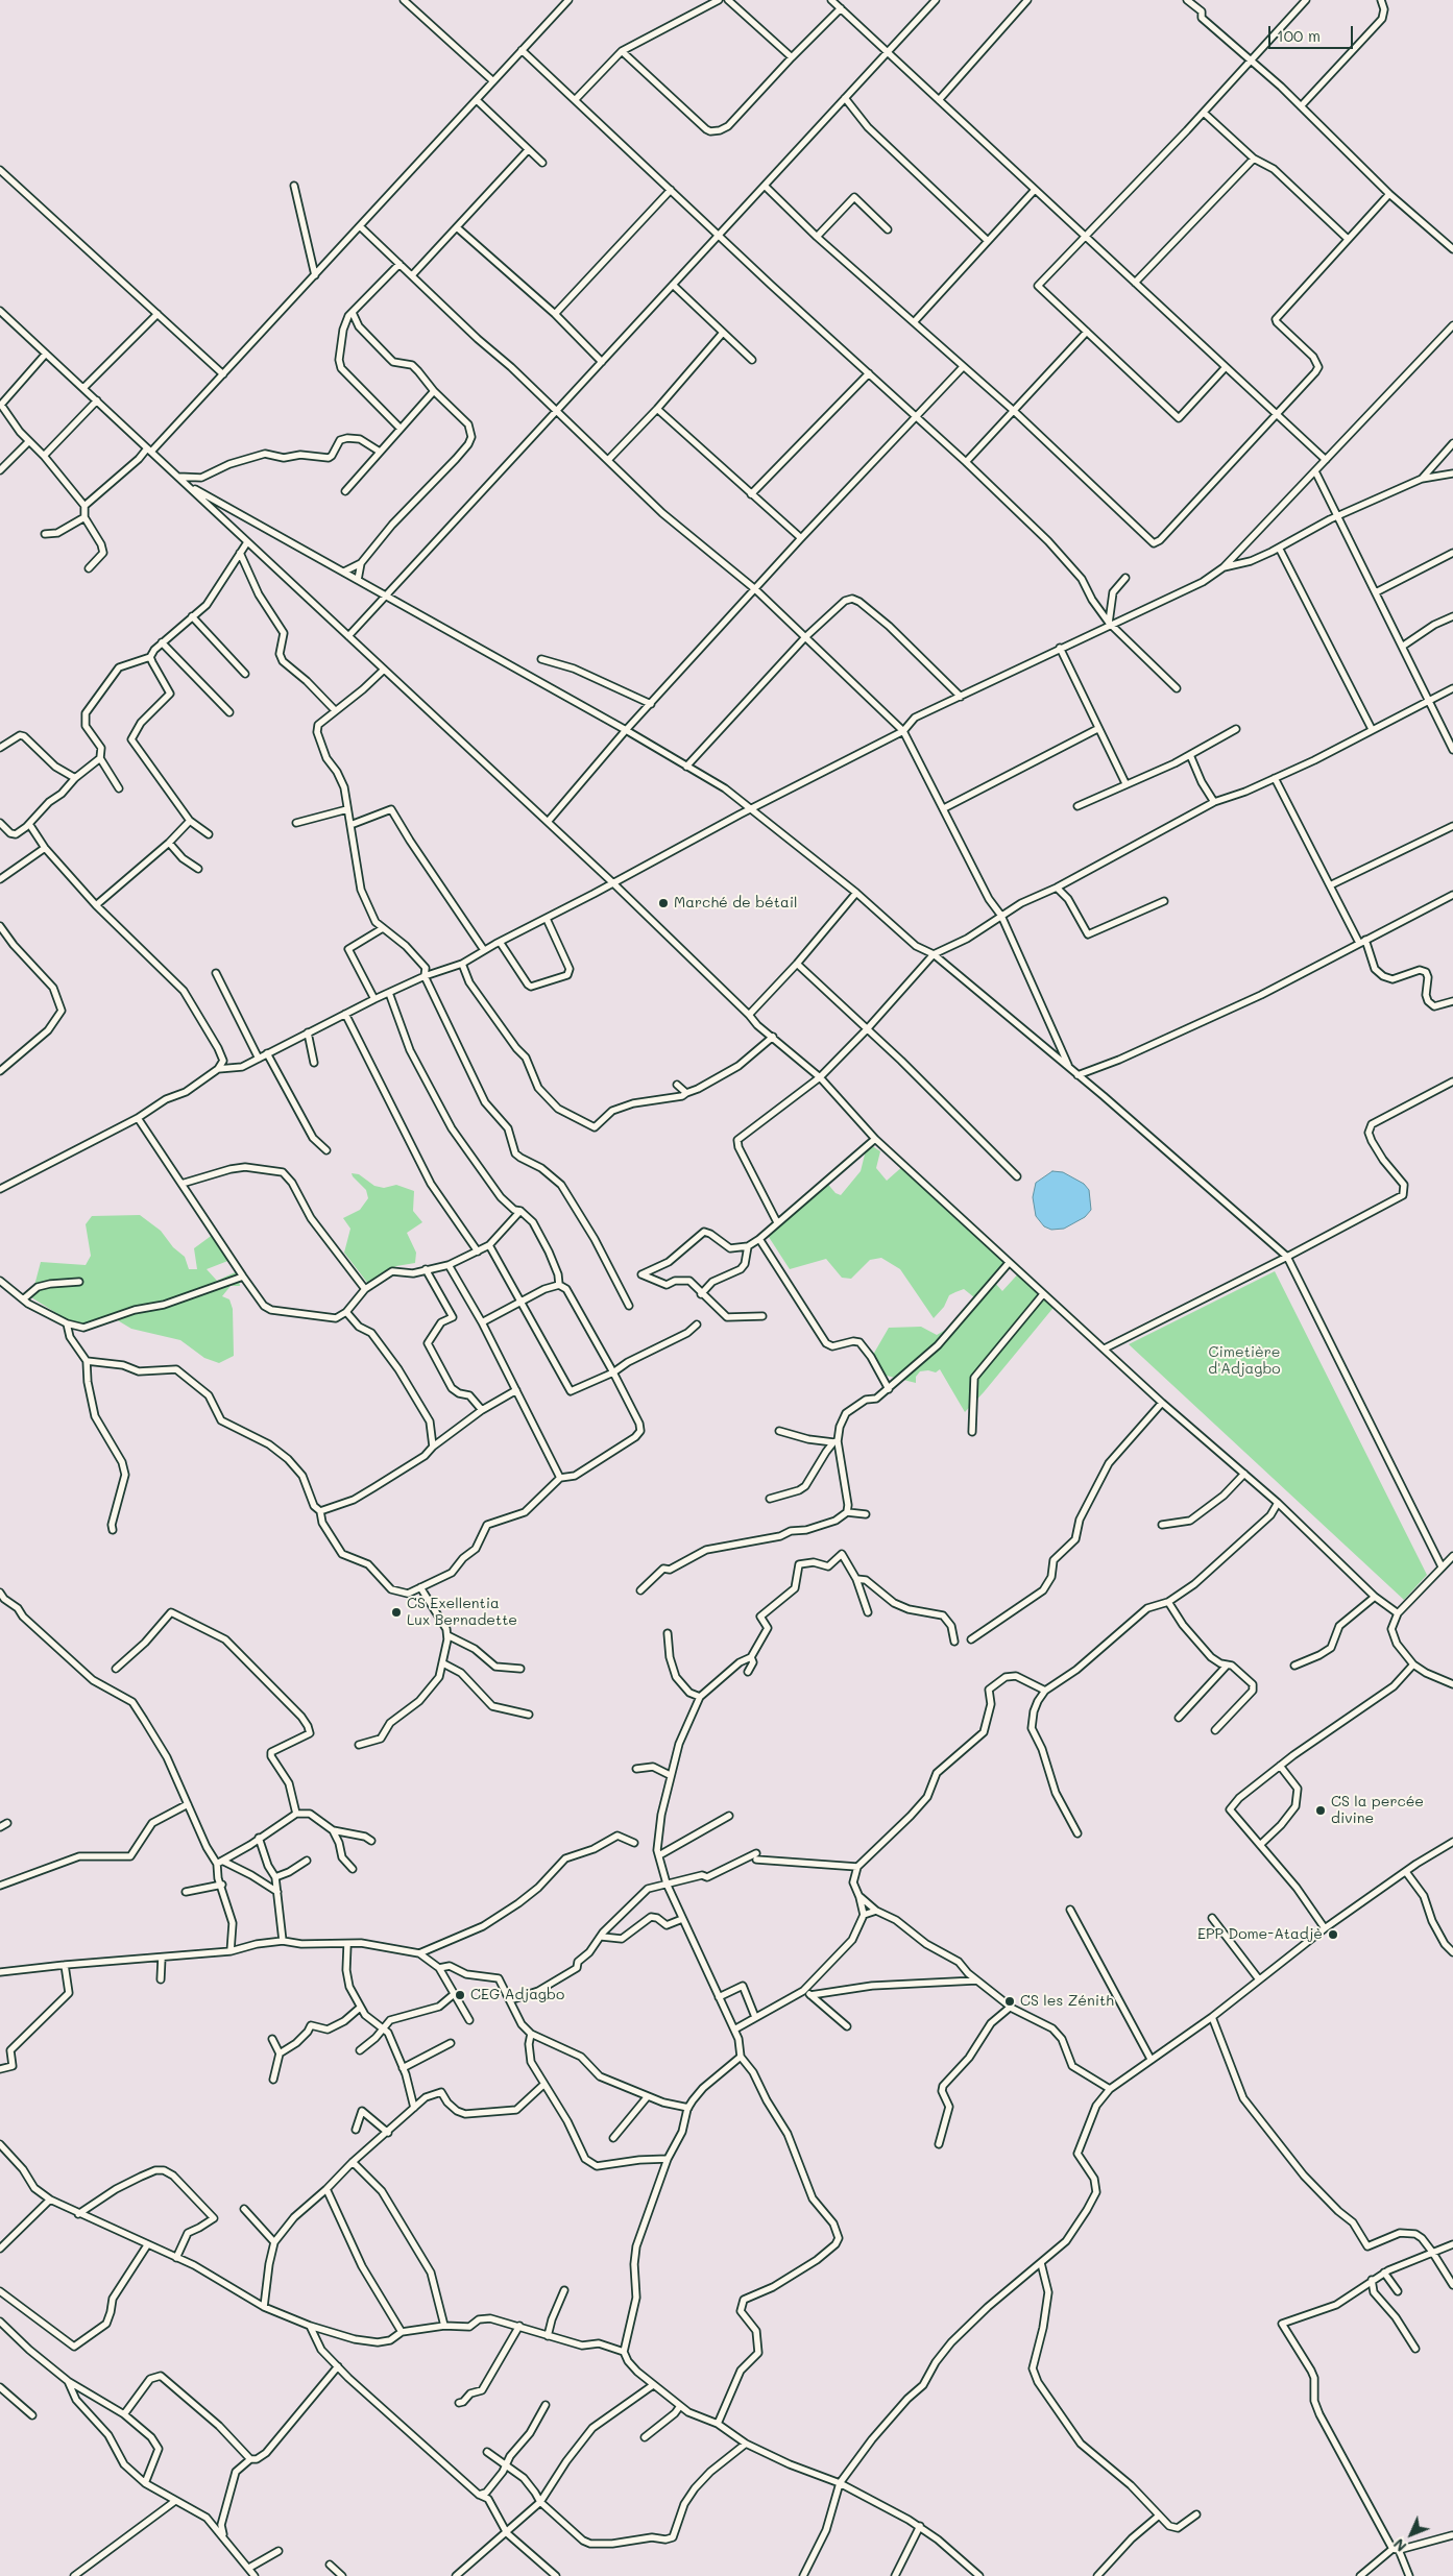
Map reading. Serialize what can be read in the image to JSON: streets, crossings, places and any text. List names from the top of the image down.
{
  "parks": ["Cimetière d'Adjagbo"],
  "places": [
    "Marché de bétail",
    "CS Exellentia Lux Bernadette",
    "CS la percée divine",
    "EPP Dome-Atadjè",
    "CEG Adjagbo",
    "CS les Zénith"
  ],
  "scale_bar": "100 m",
  "north": "bottom left"
}
